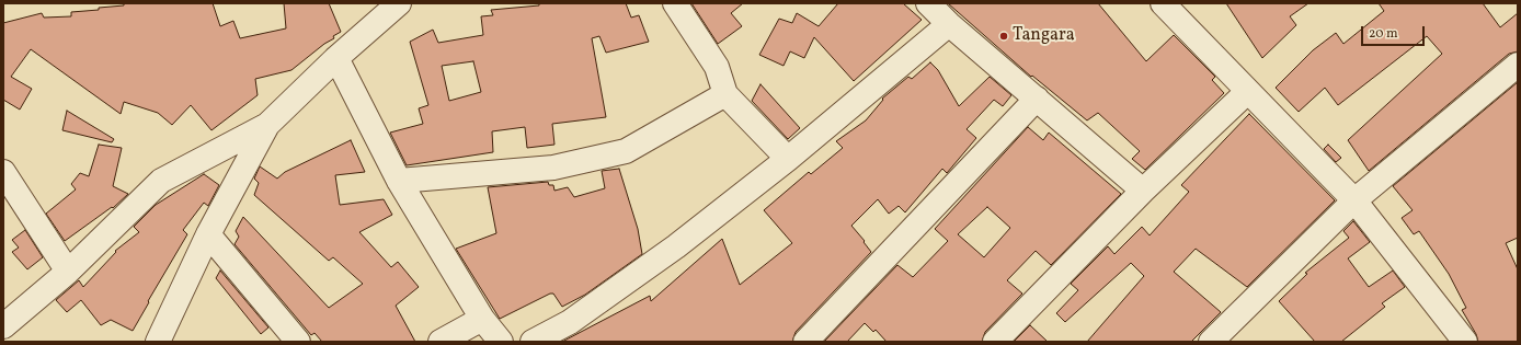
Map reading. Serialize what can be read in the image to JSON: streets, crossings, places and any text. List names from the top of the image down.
{
  "places": ["Tangara"],
  "scale_bar": "20 m"
}
